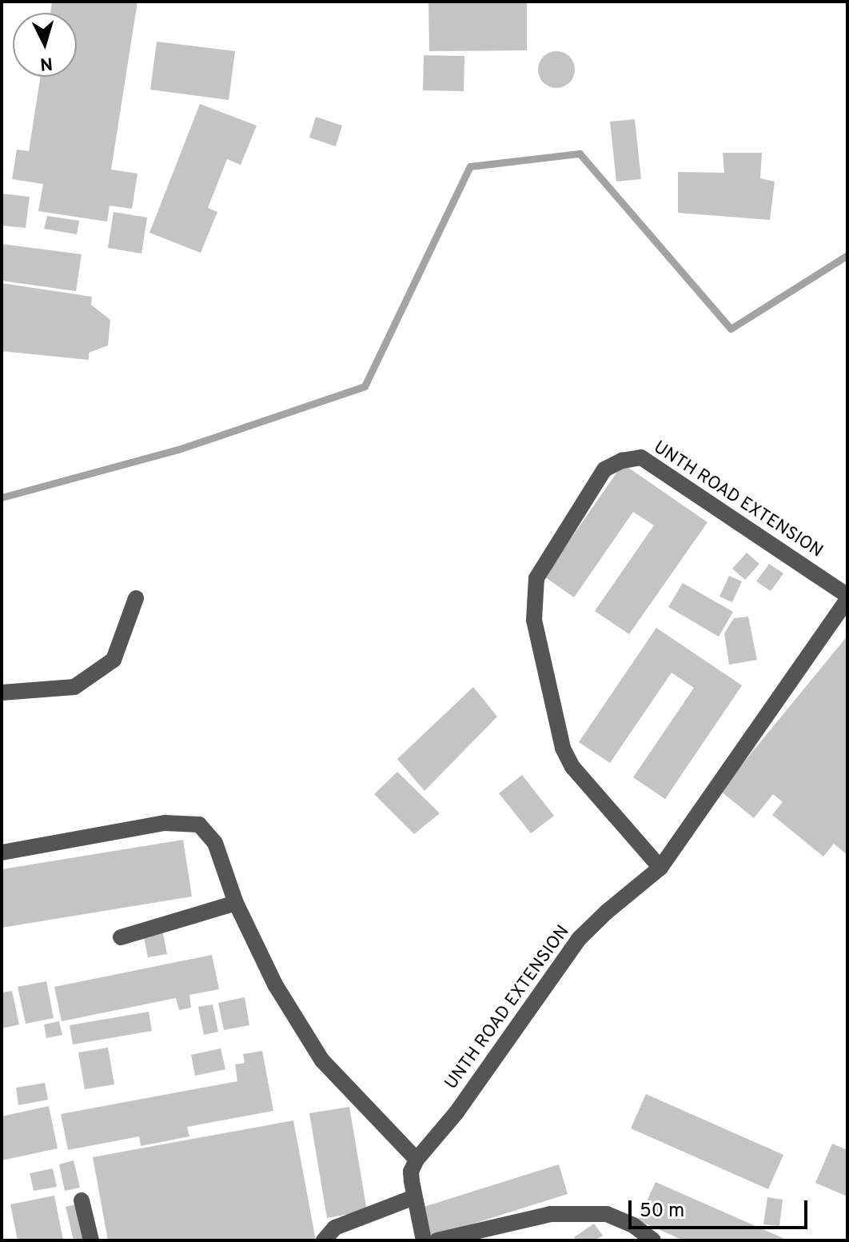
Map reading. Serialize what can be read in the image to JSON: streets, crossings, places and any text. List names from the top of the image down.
{
  "streets": {
    "street": ["UNTH ROAD EXTENSION"]
  },
  "scale_bar": "50 m",
  "north": "bottom"
}
